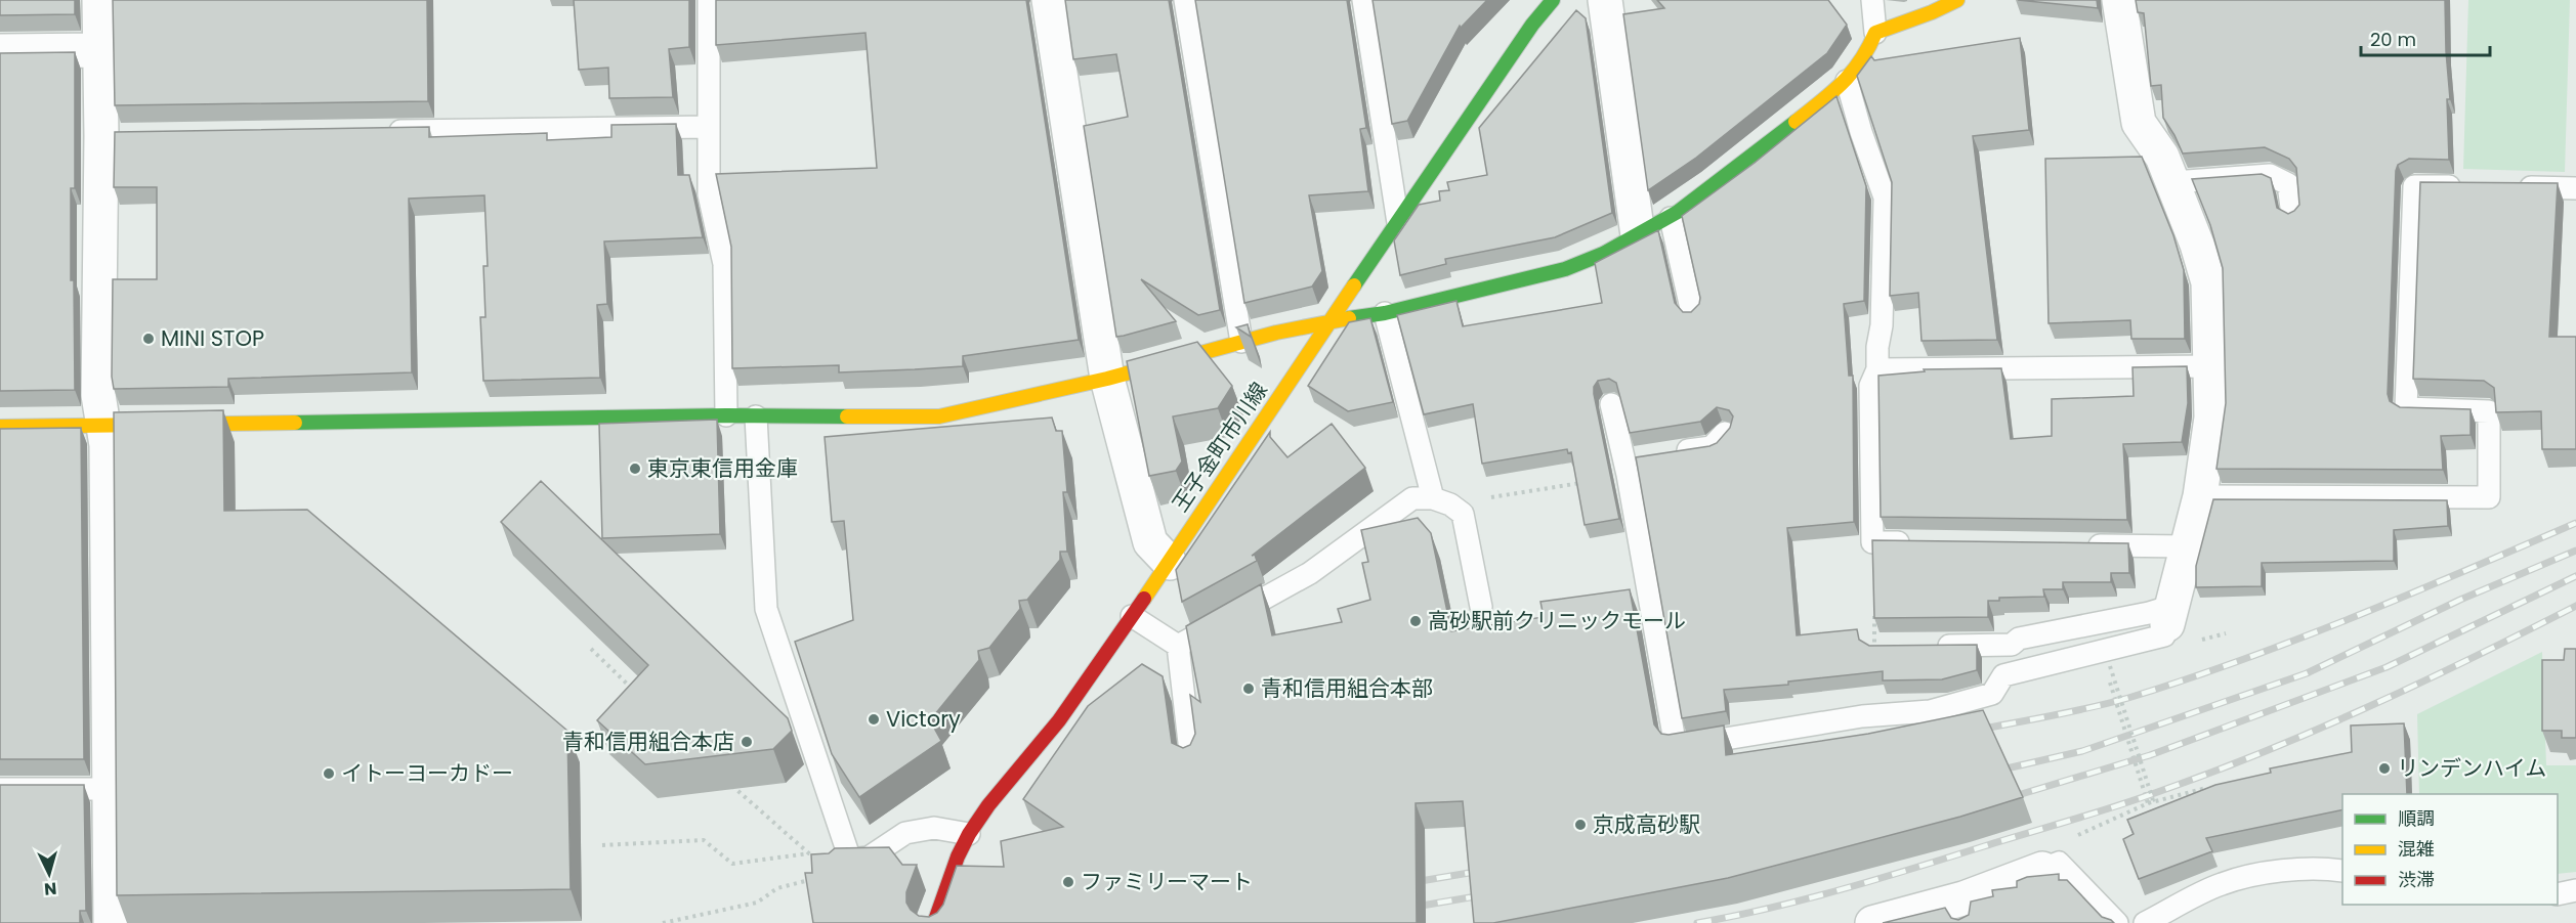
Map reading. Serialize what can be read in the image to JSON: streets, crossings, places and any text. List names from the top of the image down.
{
  "streets": {
    "street": ["王子金町市川線"]
  },
  "places": [
    "MINI STOP",
    "東京東信用金庫",
    "高砂駅前クリニックモール",
    "青和信用組合本部",
    "Victory",
    "青和信用組合本店",
    "リンデンハイム",
    "イトーヨーカドー",
    "京成高砂駅",
    "ファミリーマート"
  ],
  "legend": ["順調", "混雑", "渋滞"],
  "scale_bar": "20 m",
  "north": "bottom"
}
